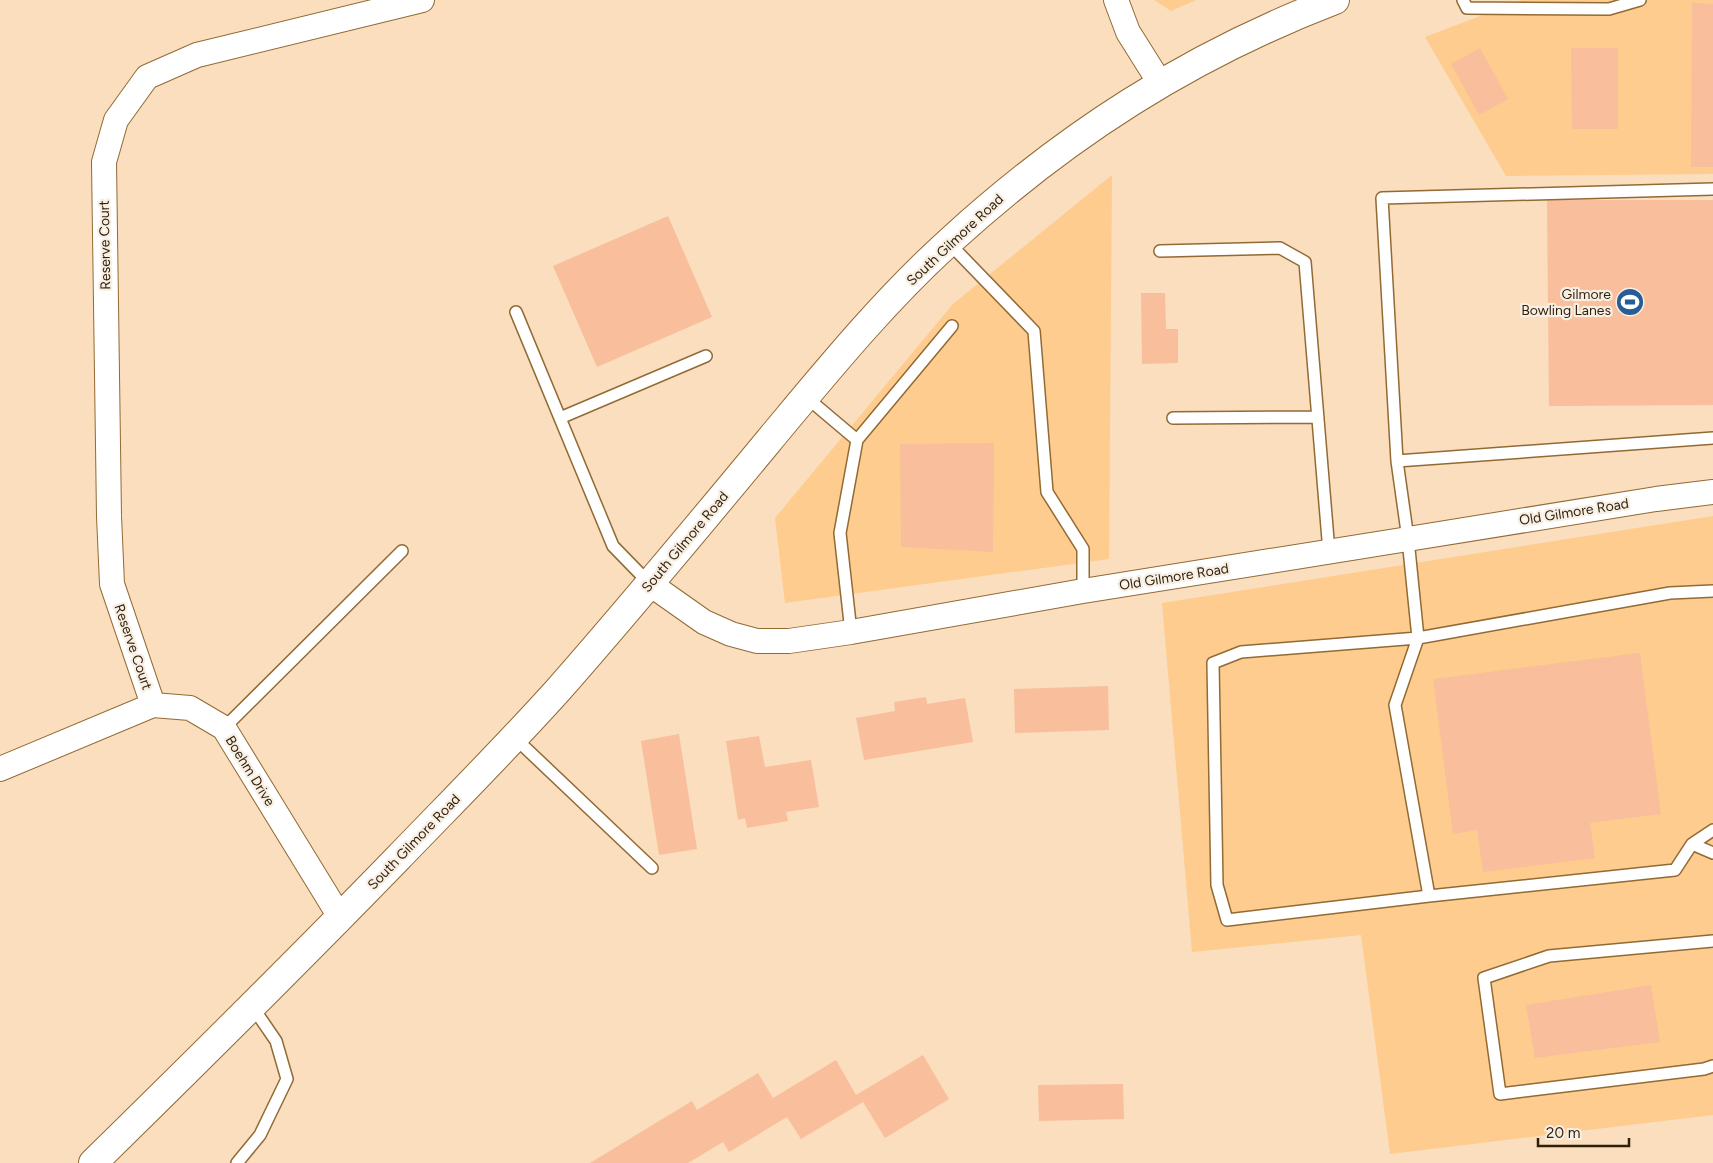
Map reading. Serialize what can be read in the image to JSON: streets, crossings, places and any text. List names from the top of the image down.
{
  "streets": {
    "main road": ["South Gilmore Road"],
    "street": ["Reserve Court", "Old Gilmore Road", "Boehm Drive"]
  },
  "crossings": [
    ["South Gilmore Road", "Old Gilmore Road"],
    ["South Gilmore Road", "Boehm Drive"],
    ["Reserve Court", "Boehm Drive"]
  ],
  "places": {
    "sports": ["Gilmore Bowling Lanes"]
  },
  "scale_bar": "20 m"
}
